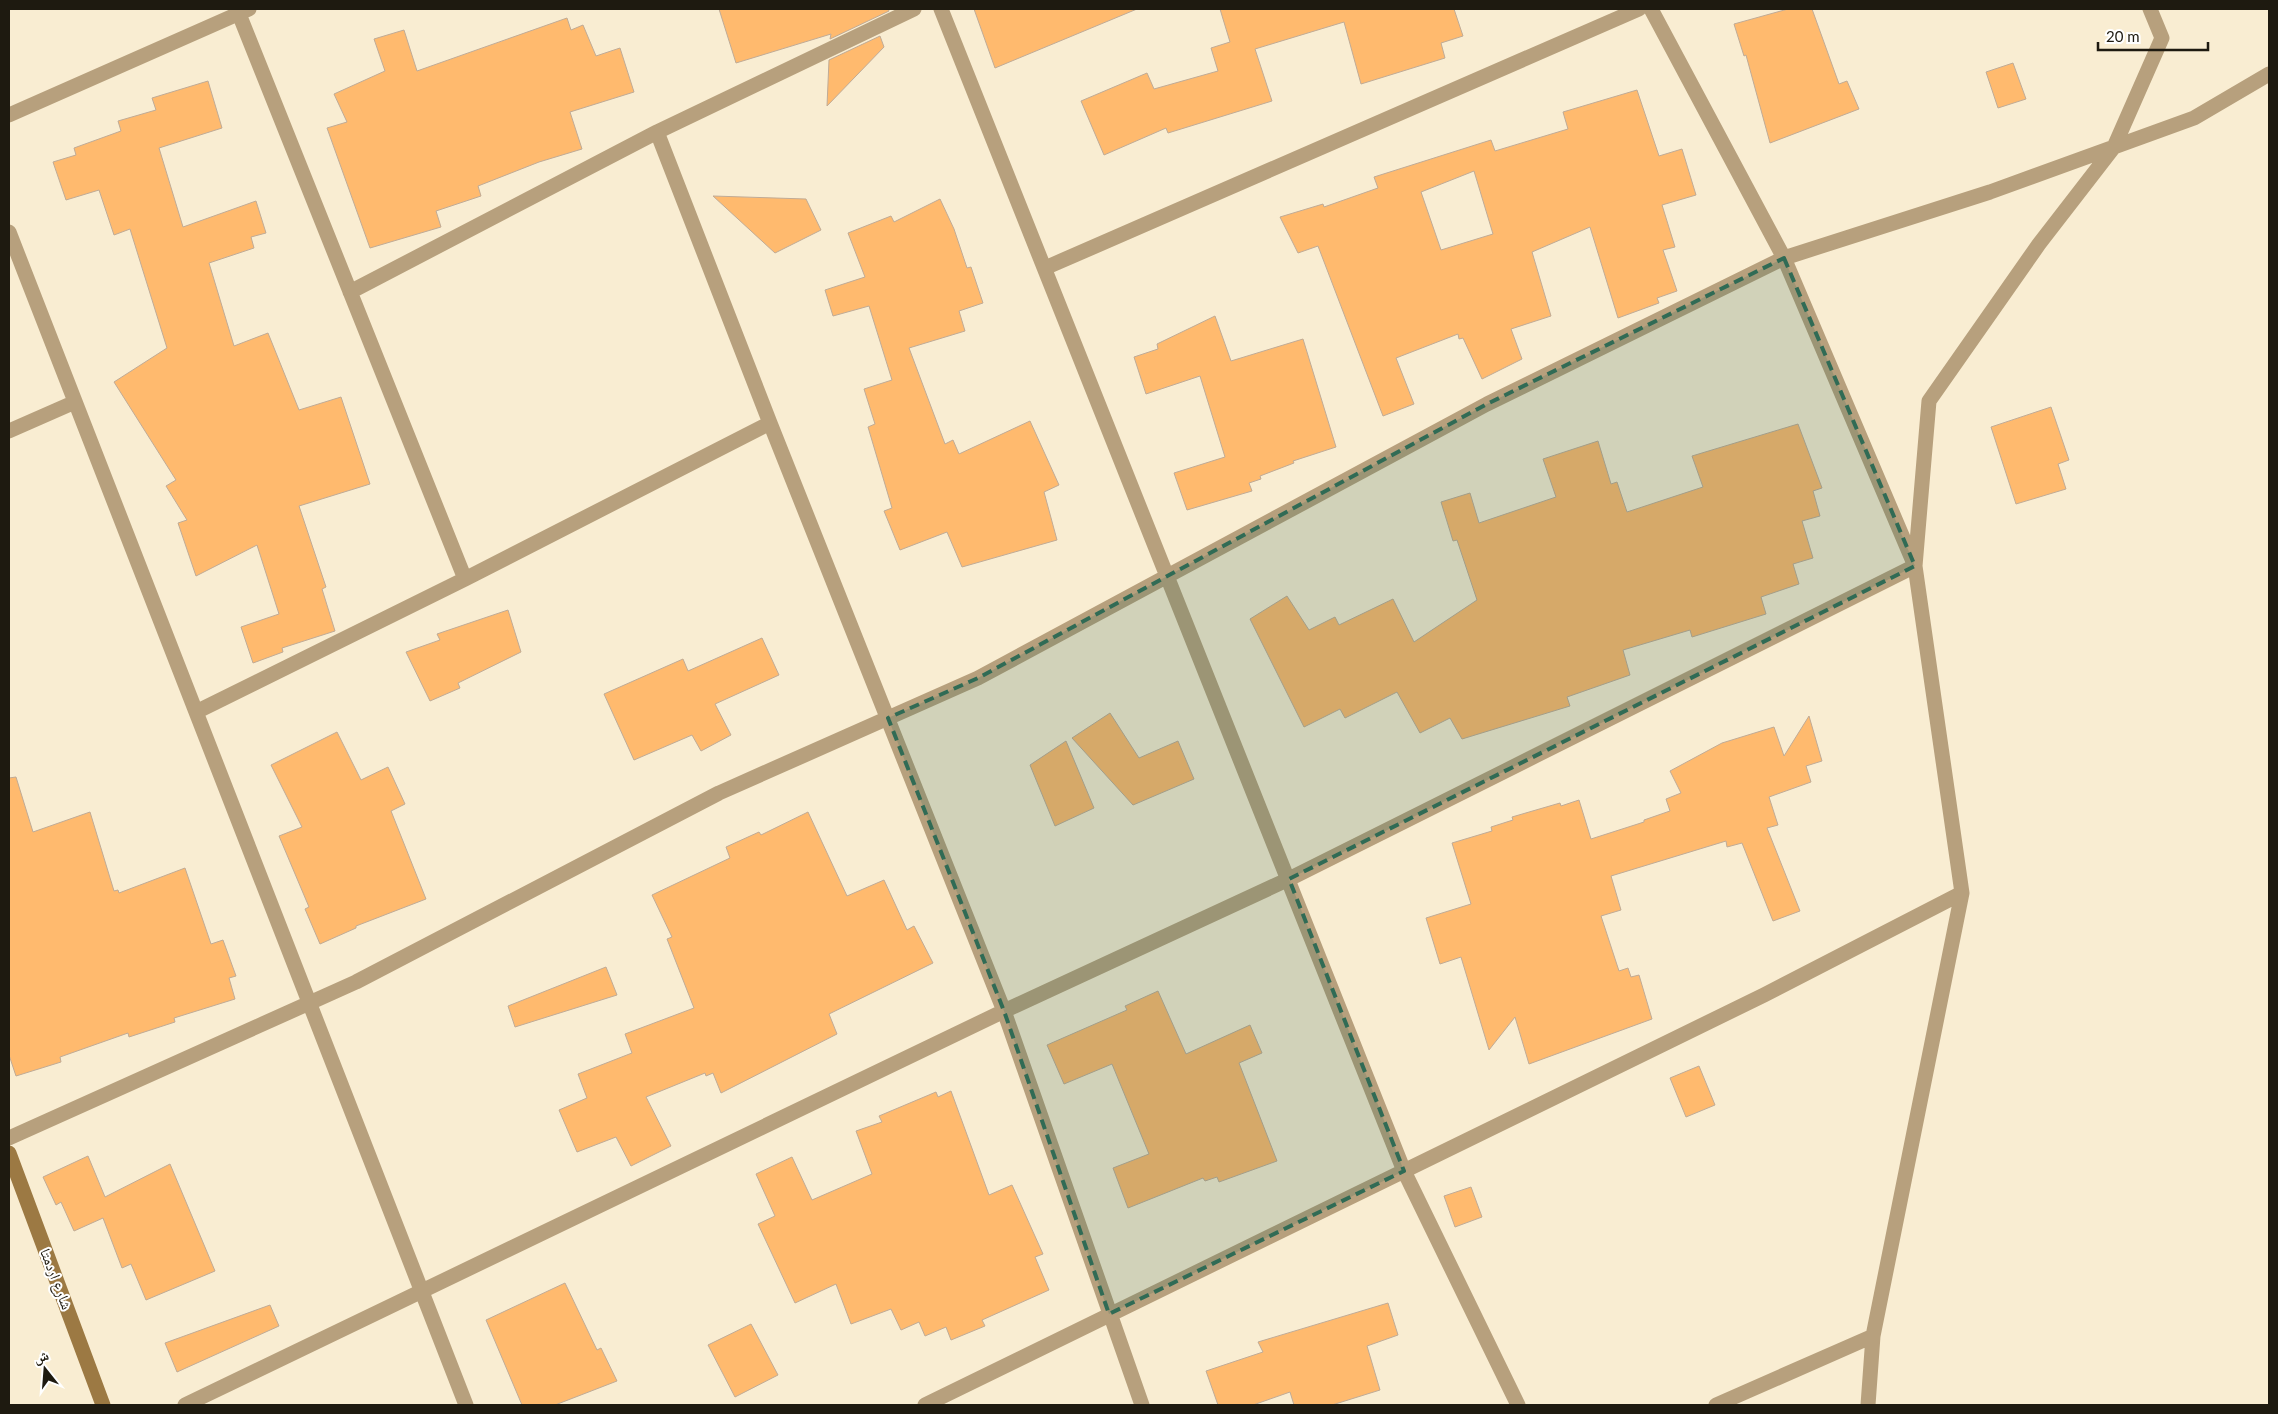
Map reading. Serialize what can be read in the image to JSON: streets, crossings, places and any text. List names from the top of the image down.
{
  "streets": {
    "main road": ["شارع اردمتا"]
  },
  "scale_bar": "20 m",
  "north": "top"
}
